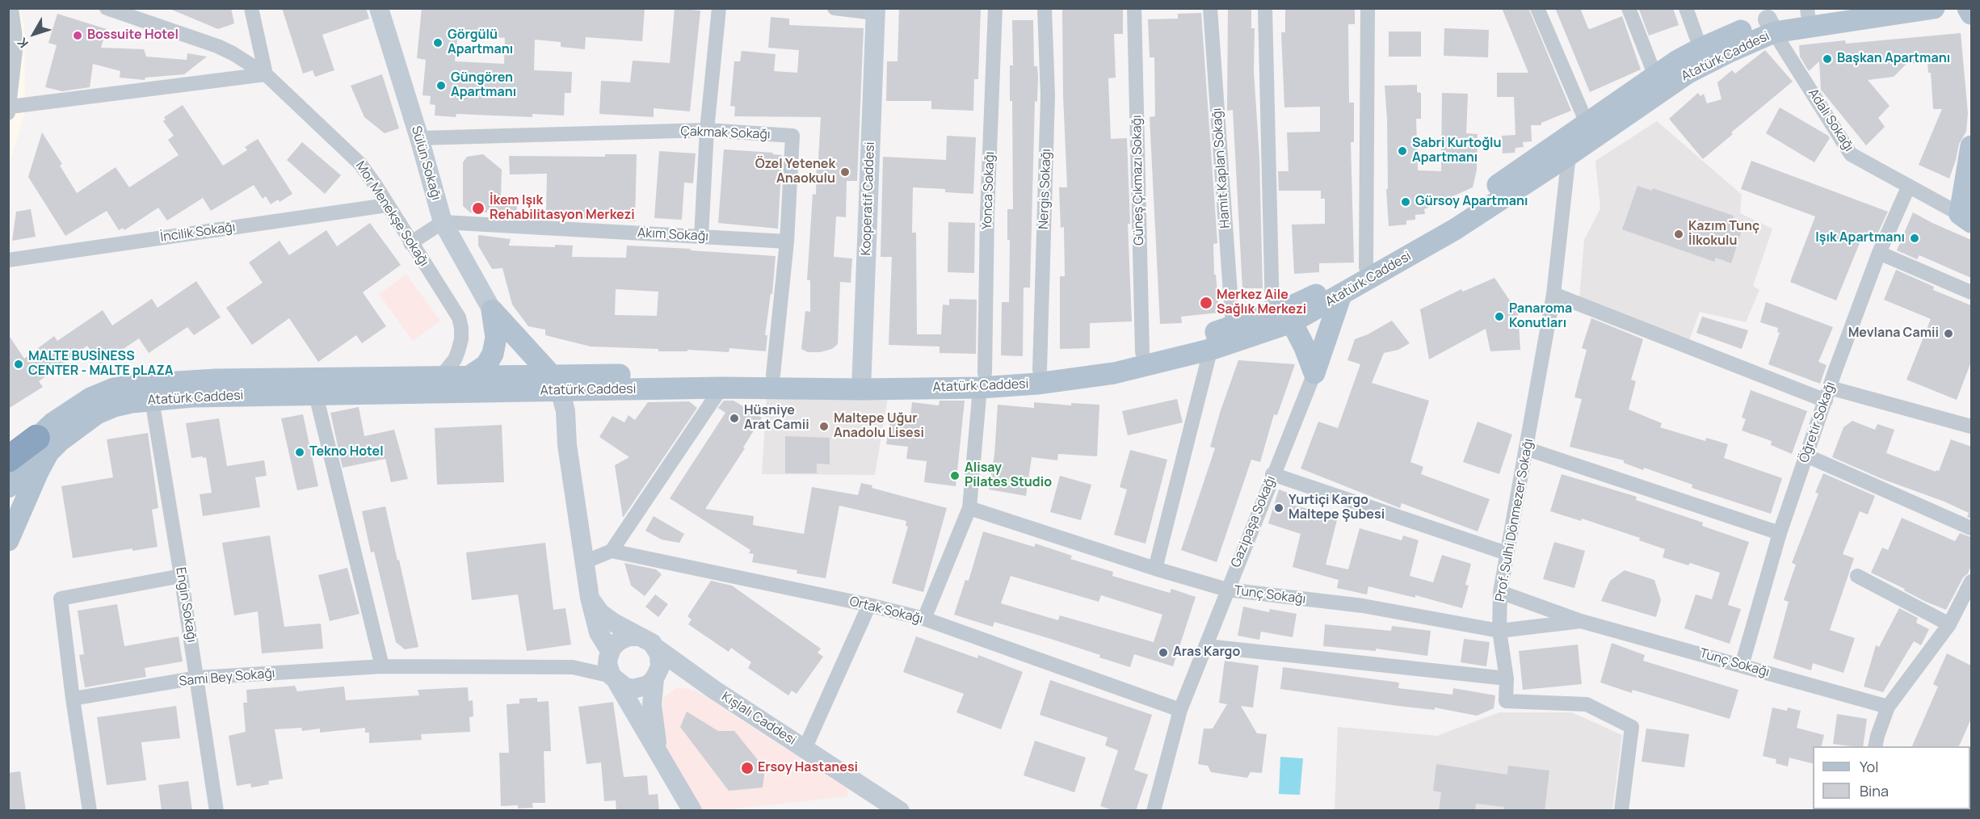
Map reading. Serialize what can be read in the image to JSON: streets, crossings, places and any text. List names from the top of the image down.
{
  "streets": {
    "main road": ["Atatürk Caddesi"],
    "street": [
      "Adalı Sokağı",
      "Çakmak Sokağı",
      "Sülün Sokağı",
      "Hamit Kaplan Sokağı",
      "Güneş Çıkmazı Sokağı",
      "Nergis Sokağı",
      "Yonca Sokağı",
      "Kooperatif Caddesi",
      "Mor Menekşe Sokağı",
      "İncilik Sokağı",
      "Akım Sokağı",
      "Öğretir Sokağı",
      "Prof. Sulhi Dönmezer Sokağı",
      "Gazipaşa Sokağı",
      "Tunç Sokağı",
      "Engin Sokağı",
      "Ortak Sokağı",
      "Sami Bey Sokağı",
      "Kışlalı Caddesi"
    ]
  },
  "crossings": [
    ["Atatürk Caddesi", "Adalı Sokağı"],
    ["Atatürk Caddesi", "Çakmak Sokağı"],
    ["Atatürk Caddesi", "Hamit Kaplan Sokağı"],
    ["Atatürk Caddesi", "Güneş Çıkmazı Sokağı"],
    ["Atatürk Caddesi", "Nergis Sokağı"],
    ["Atatürk Caddesi", "Yonca Sokağı"],
    ["Atatürk Caddesi", "Kooperatif Caddesi"],
    ["Atatürk Caddesi", "Mor Menekşe Sokağı"],
    ["Atatürk Caddesi", "Prof. Sulhi Dönmezer Sokağı"],
    ["Atatürk Caddesi", "Engin Sokağı"],
    ["Adalı Sokağı", "Öğretir Sokağı"],
    ["Çakmak Sokağı", "Sülün Sokağı"],
    ["Çakmak Sokağı", "Akım Sokağı"],
    ["Sülün Sokağı", "Akım Sokağı"],
    ["Hamit Kaplan Sokağı", "Tunç Sokağı"],
    ["Yonca Sokağı", "Tunç Sokağı"],
    ["Yonca Sokağı", "Ortak Sokağı"],
    ["Mor Menekşe Sokağı", "İncilik Sokağı"],
    ["Öğretir Sokağı", "Tunç Sokağı"],
    ["Prof. Sulhi Dönmezer Sokağı", "Tunç Sokağı"],
    ["Gazipaşa Sokağı", "Tunç Sokağı"],
    ["Gazipaşa Sokağı", "Ortak Sokağı"],
    ["Engin Sokağı", "Sami Bey Sokağı"],
    ["Sami Bey Sokağı", "Kışlalı Caddesi"]
  ],
  "places": [
    "Bossuite Hotel",
    "Görgülü Apartmanı",
    "Başkan Apartmanı",
    "Güngören Apartmanı",
    "Sabri Kurtoğlu Apartmanı",
    "Özel Yetenek Anaokulu",
    "Gürsoy Apartmanı",
    "İkem Işık Rehabilitasyon Merkezi",
    "Kazım Tunç İlkokulu",
    "Işık Apartmanı",
    "Merkez Aile Sağlık Merkezi",
    "Panaroma Konutları",
    "Mevlana Camii",
    "MALTE BUSİNESS CENTER - MALTE pLAZA",
    "Hüsniye Arat Camii",
    "Maltepe Uğur Anadolu Lisesi",
    "Tekno Hotel",
    "Alisay Pilates Studio",
    "Yurtiçi Kargo Maltepe Şubesi",
    "Aras Kargo",
    "Ersoy Hastanesi"
  ],
  "legend": ["Yol", "Bina"],
  "north": "bottom left"
}
